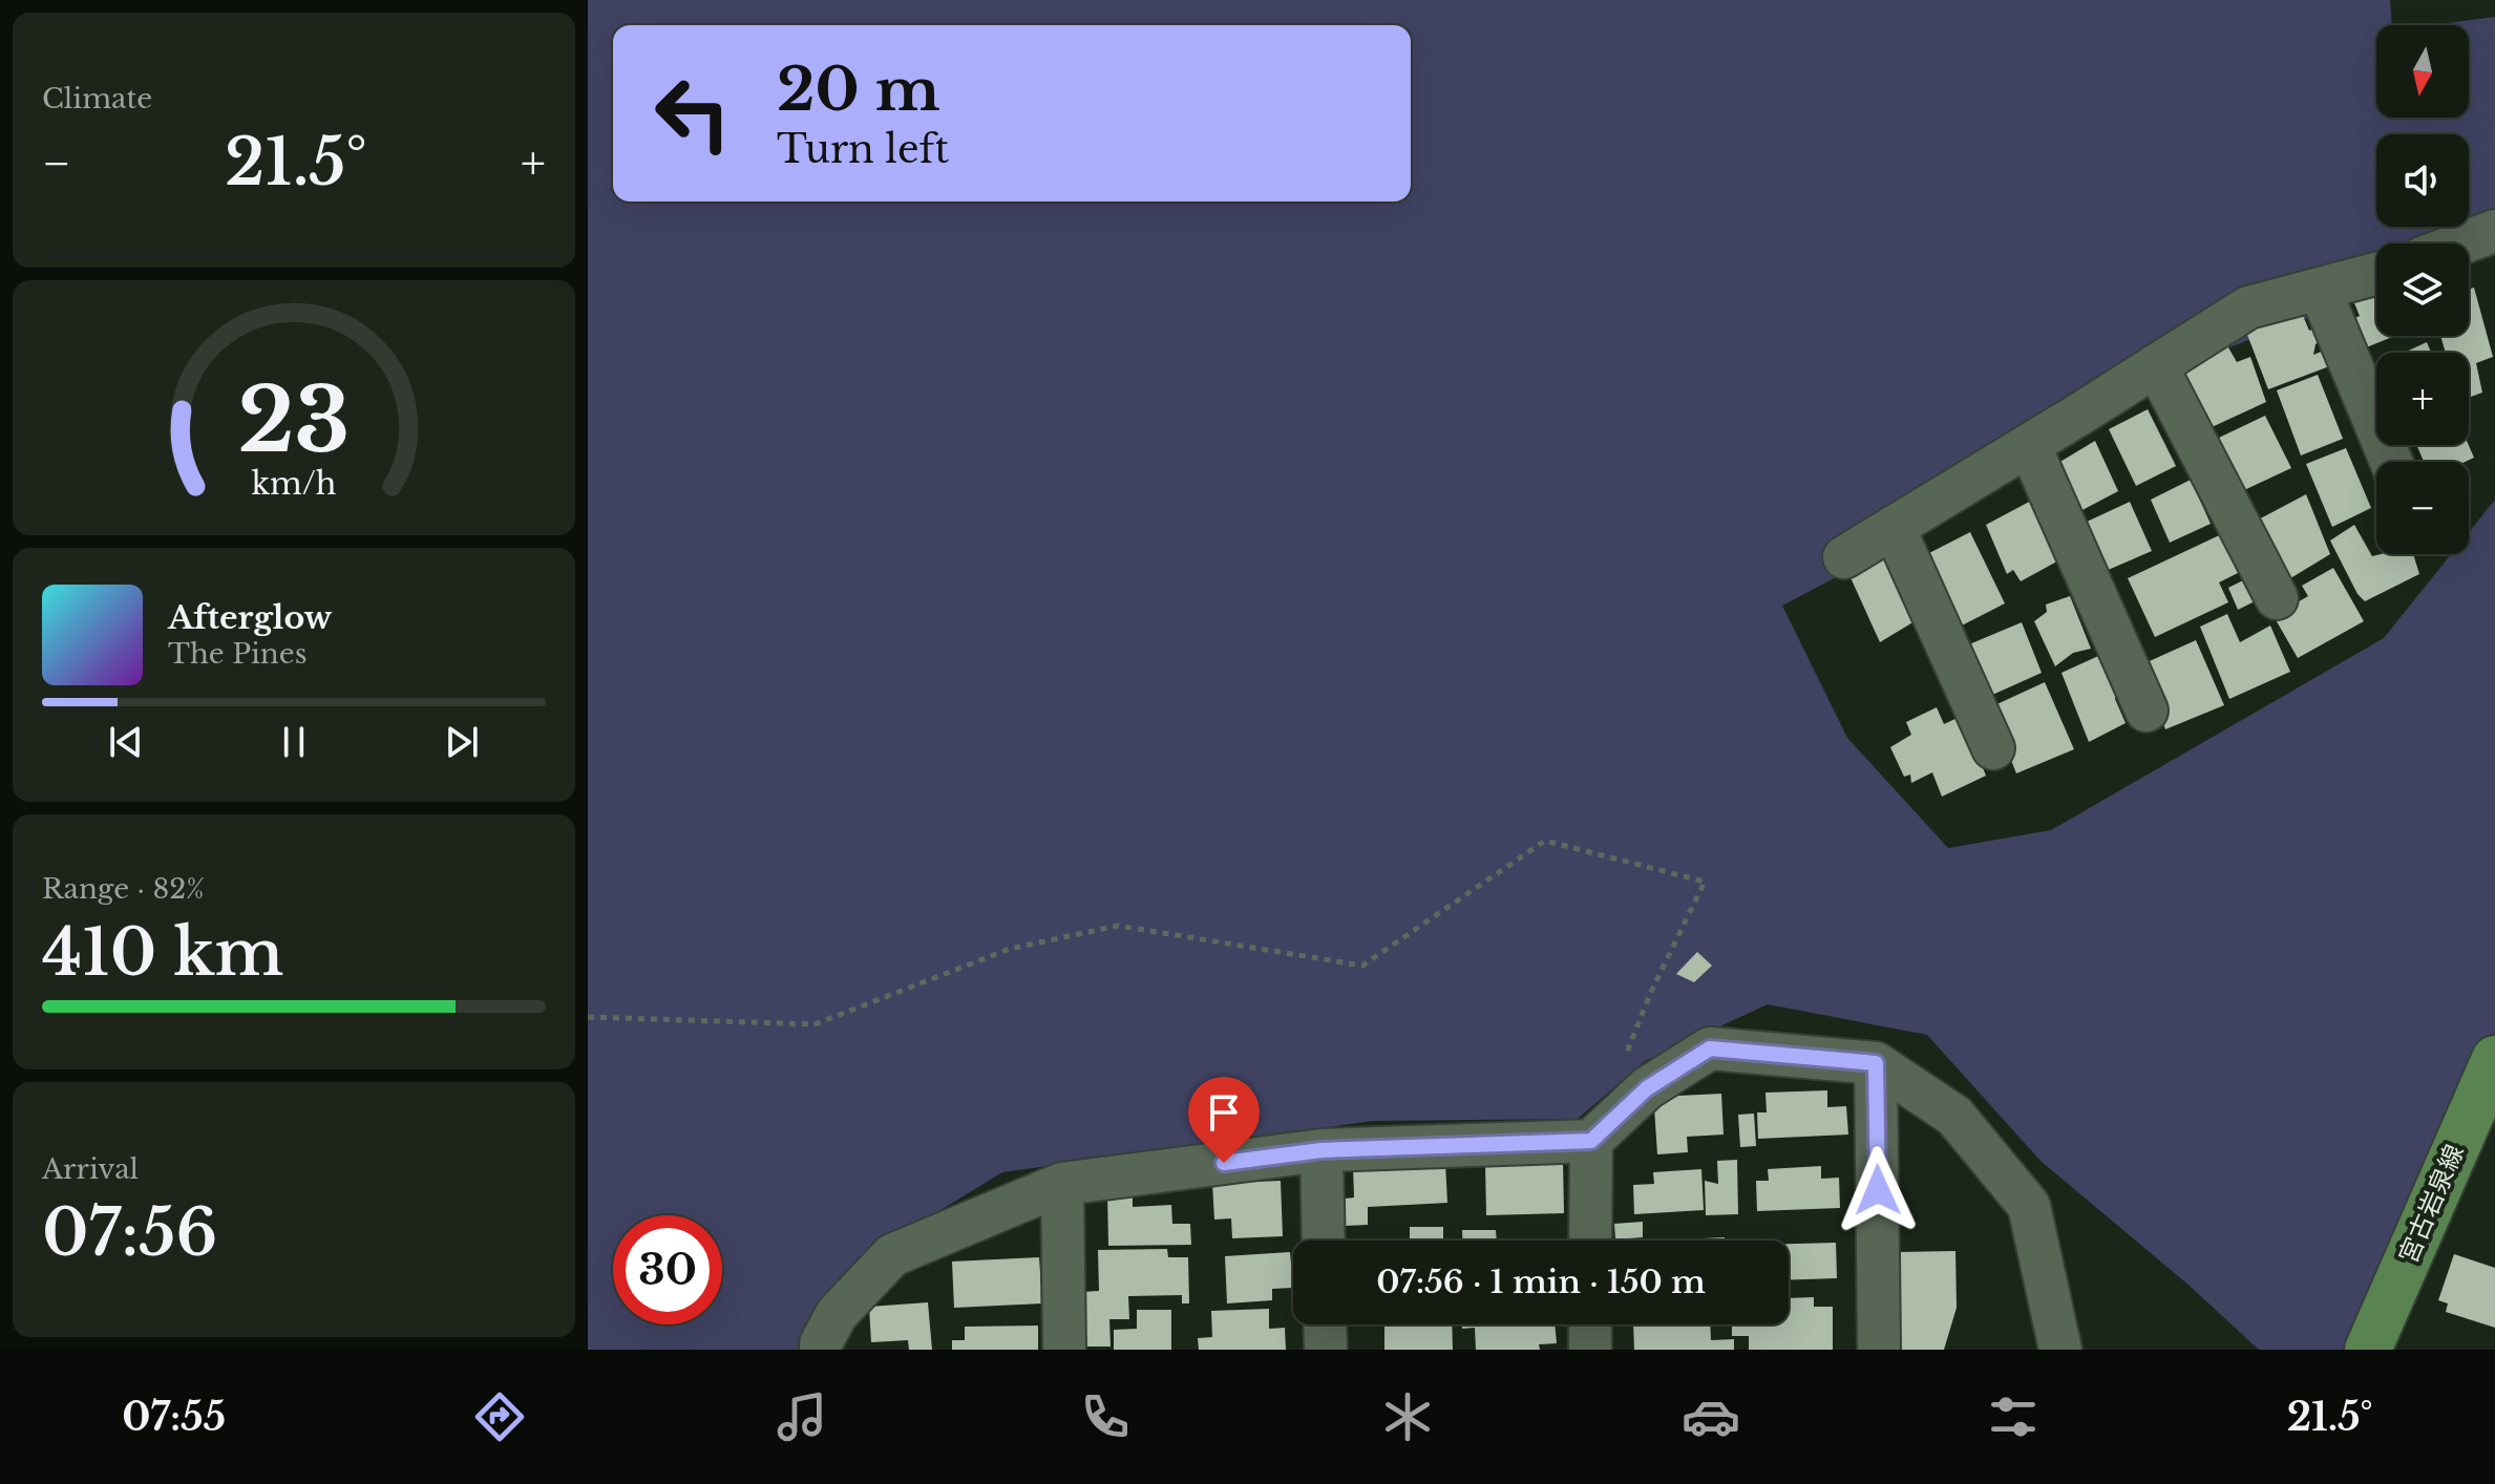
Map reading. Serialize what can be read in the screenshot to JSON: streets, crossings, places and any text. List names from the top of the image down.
{
  "streets": {
    "main road": ["宮古岩泉線"]
  },
  "north": "bottom",
  "page": {
    "tile": [
      "Climate",
      ["Range · 82%", "410 km"],
      ["Arrival", "07:56"]
    ],
    "map_buttons": ["+", "−"],
    "turn": ["20 m", "Turn left"],
    "heat": ["−", "21.5°", "+"],
    "song": ["Afterglow", "The Pines"],
    "limit": "30",
    "trip": "07:56 · 1 min · 150 m",
    "tabs": ["07:55", "21.5°"],
    "gauge": ["23", "km/h"]
  }
}
